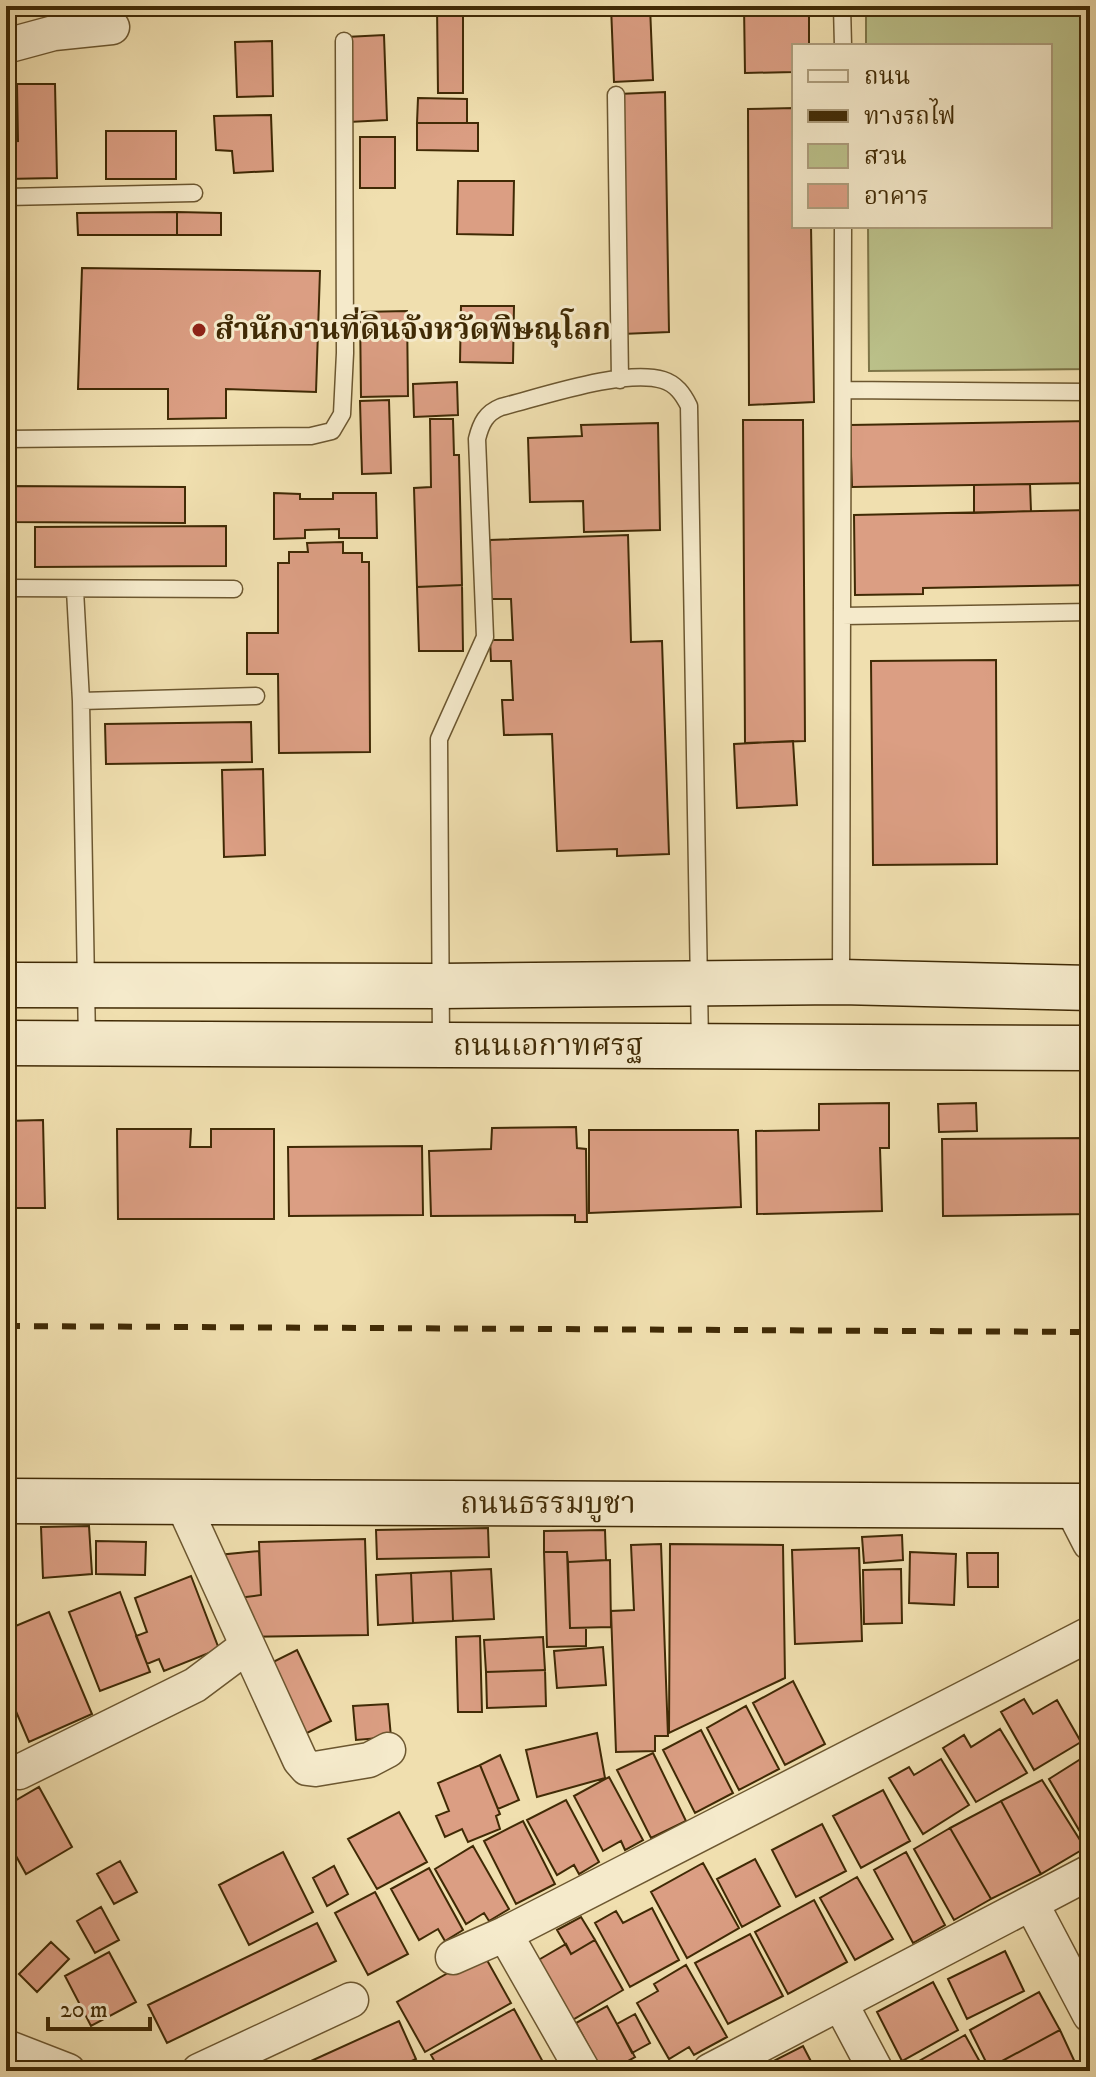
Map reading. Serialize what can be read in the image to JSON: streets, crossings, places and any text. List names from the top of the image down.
{
  "streets": {
    "main road": ["ถนนเอกาทศรฐ", "ถนนธรรมบูชา"]
  },
  "places": ["สำนักงานที่ดินจังหวัดพิษณุโลก"],
  "legend": [
    "ถนน",
    "ทางรถไฟ",
    "สวน",
    "อาคาร"
  ],
  "scale_bar": "20 m"
}
